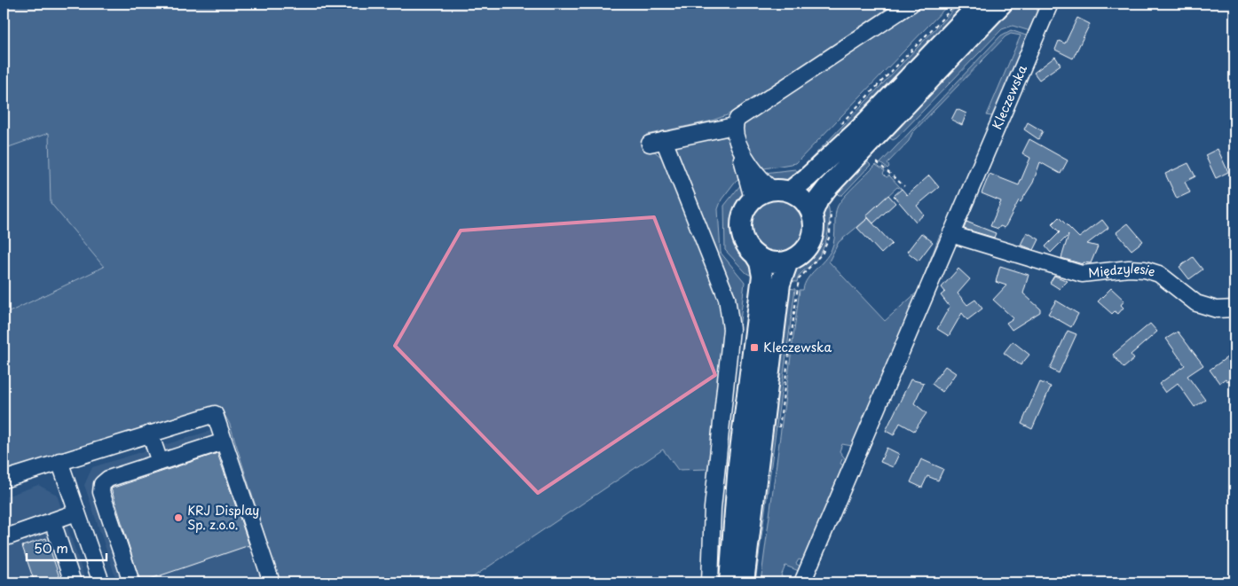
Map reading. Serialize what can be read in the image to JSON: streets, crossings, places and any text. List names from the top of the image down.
{
  "streets": {
    "street": ["Kleczewska", "Międzylesie"]
  },
  "crossings": [
    ["Kleczewska", "Międzylesie"]
  ],
  "places": {
    "transit": ["Kleczewska"],
    "other": ["KRJ Display Sp. z.o.o."]
  },
  "scale_bar": "50 m"
}
